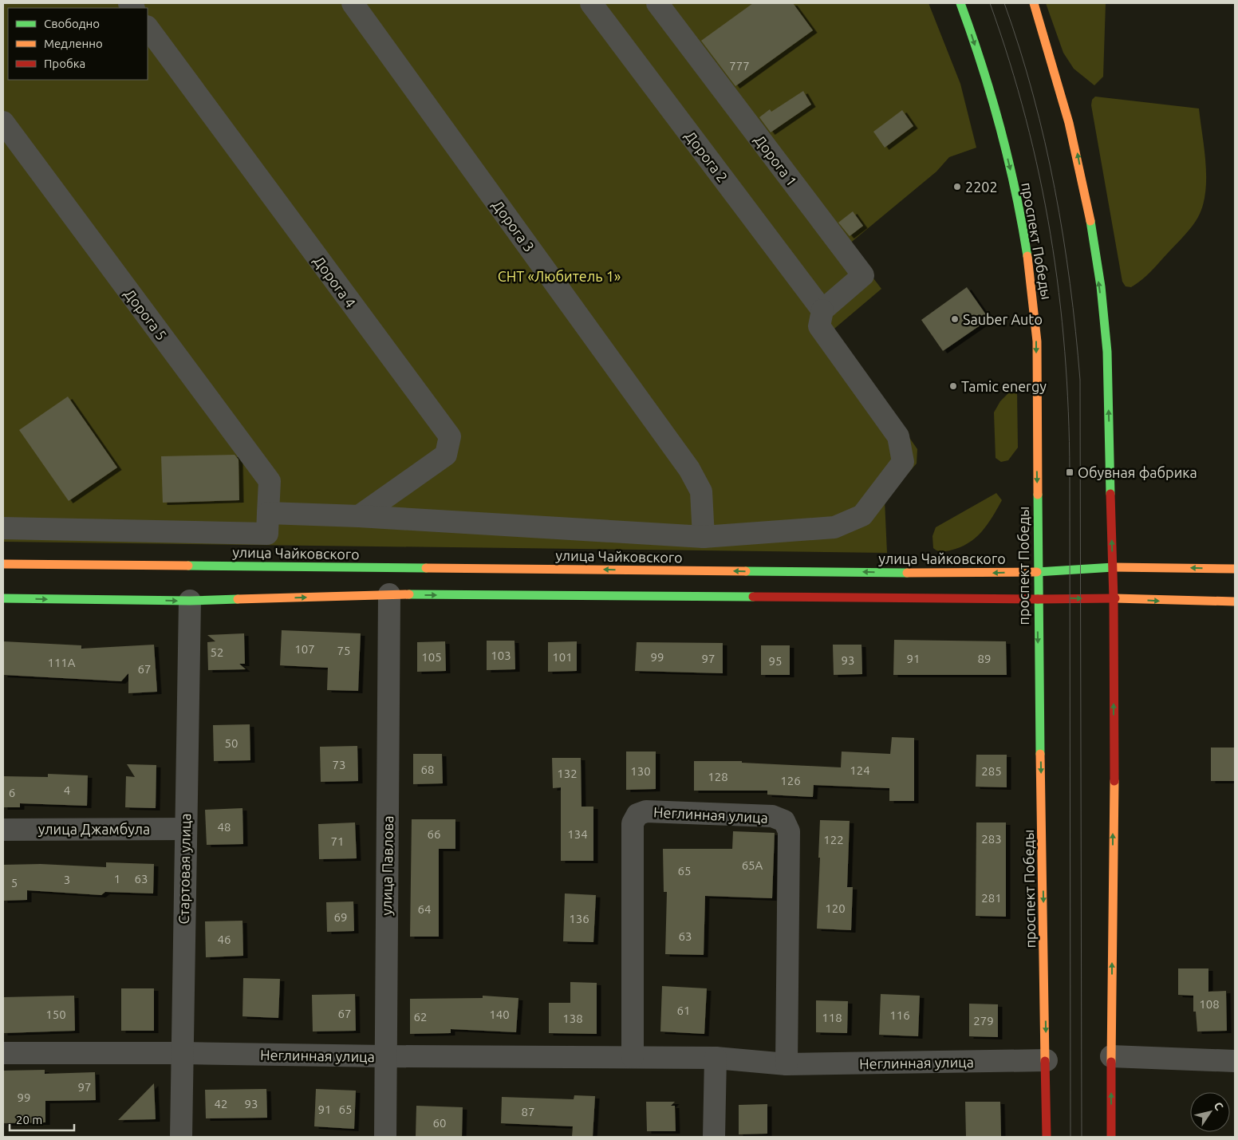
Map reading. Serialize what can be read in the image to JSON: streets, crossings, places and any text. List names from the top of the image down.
{
  "streets": {
    "main road": ["проспект Победы", "улица Чайковского"],
    "street": [
      "Дорога 2",
      "Дорога 1",
      "Дорога 3",
      "Дорога 4",
      "Дорога 5",
      "Неглинная улица",
      "улица Джамбула",
      "улица Павлова",
      "Стартовая улица"
    ]
  },
  "crossings": [
    ["Дорога 2", "Дорога 1"],
    ["проспект Победы", "улица Чайковского"],
    ["проспект Победы", "Неглинная улица"],
    ["Неглинная улица", "улица Павлова"],
    ["Неглинная улица", "Стартовая улица"],
    ["улица Джамбула", "Стартовая улица"]
  ],
  "parks": ["СНТ «Любитель 1»"],
  "places": {
    "other": ["2202", "Sauber Auto", "Tamic energy"],
    "transit": ["Обувная фабрика"]
  },
  "house_numbers": [
    "777",
    "107",
    "75",
    "52",
    "103",
    "105",
    "101",
    "99",
    "97",
    "91",
    "89",
    "93",
    "95",
    "111А",
    "67",
    "50",
    "73",
    "68",
    "124",
    "130",
    "285",
    "132",
    "128",
    "126",
    "4",
    "6",
    "48",
    "66",
    "134",
    "283",
    "122",
    "71",
    "65А",
    "65",
    "1",
    "63",
    "3",
    "5",
    "281",
    "120",
    "64",
    "69",
    "136",
    "63",
    "46",
    "108",
    "61",
    "67",
    "150",
    "140",
    "116",
    "62",
    "118",
    "138",
    "279",
    "97",
    "99",
    "42",
    "93",
    "91",
    "65",
    "87",
    "60"
  ],
  "legend": ["Свободно", "Медленно", "Пробка"],
  "scale_bar": "20 m",
  "north": "top right"
}
